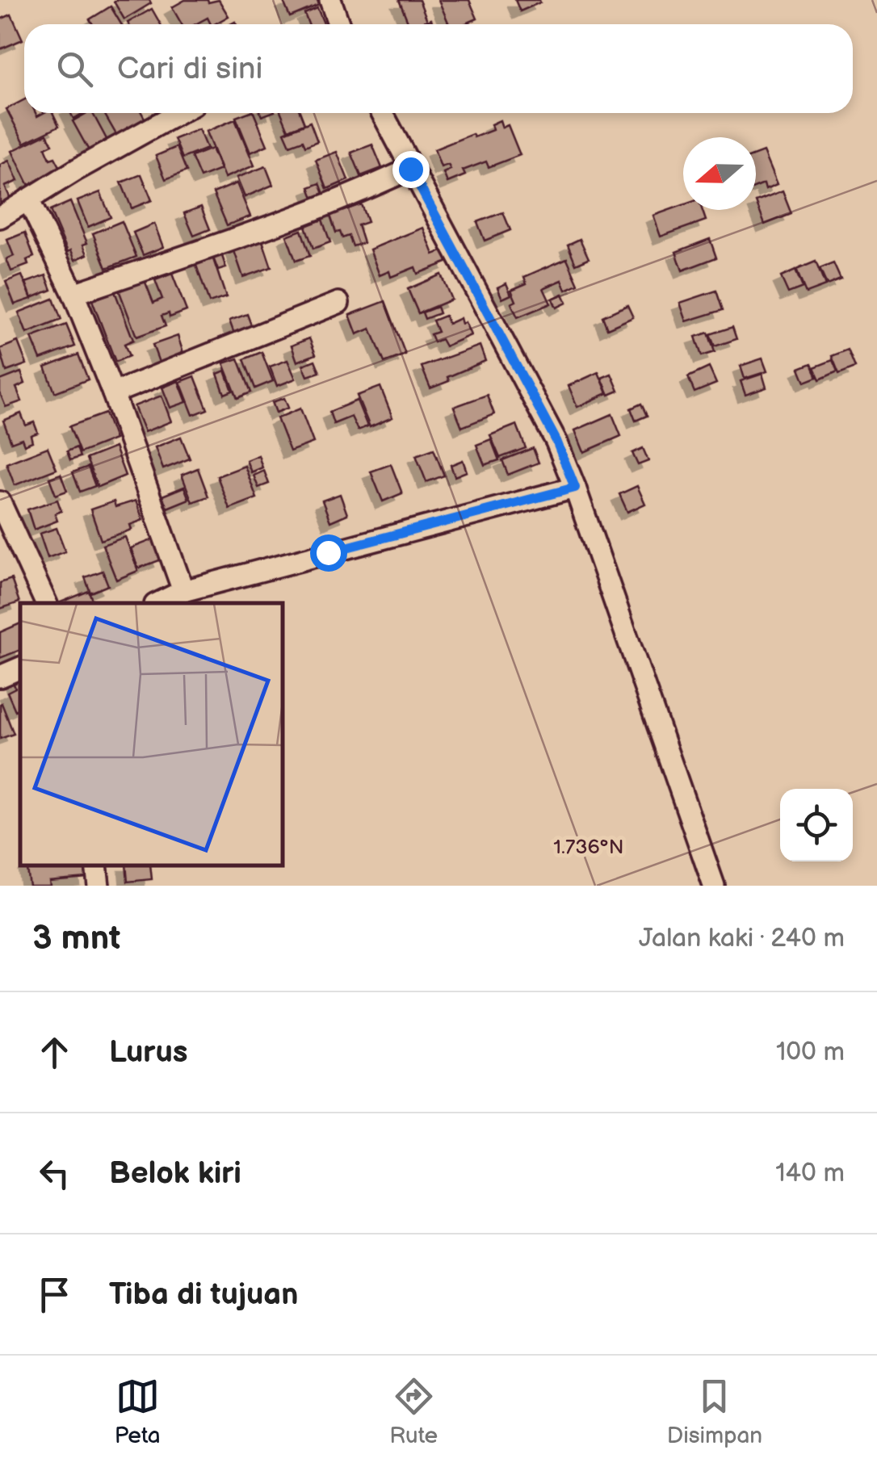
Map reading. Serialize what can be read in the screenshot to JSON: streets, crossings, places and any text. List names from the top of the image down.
{
  "north": "left",
  "page": {
    "search": "Cari di sini",
    "heading": ["3 mnt", "Jalan kaki · 240 m"],
    "list": [
      ["Lurus", "100 m"],
      ["Belok kiri", "140 m"],
      "Tiba di tujuan"
    ],
    "nav": ["Peta", "Rute", "Disimpan"]
  },
  "coordinates": ["1.736°N"]
}
